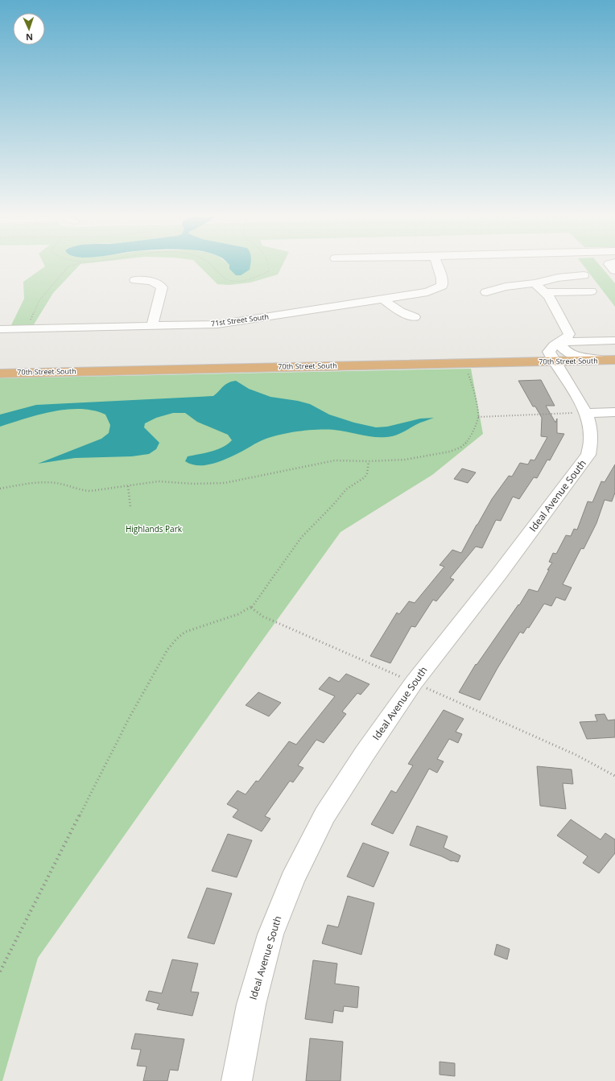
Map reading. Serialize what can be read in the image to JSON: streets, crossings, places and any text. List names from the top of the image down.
{
  "streets": {
    "main road": ["70th Street South"],
    "street": ["71st Street South", "Ideal Avenue South"]
  },
  "crossings": [
    ["70th Street South", "Ideal Avenue South"]
  ],
  "parks": ["Highlands Park"],
  "north": "bottom"
}
